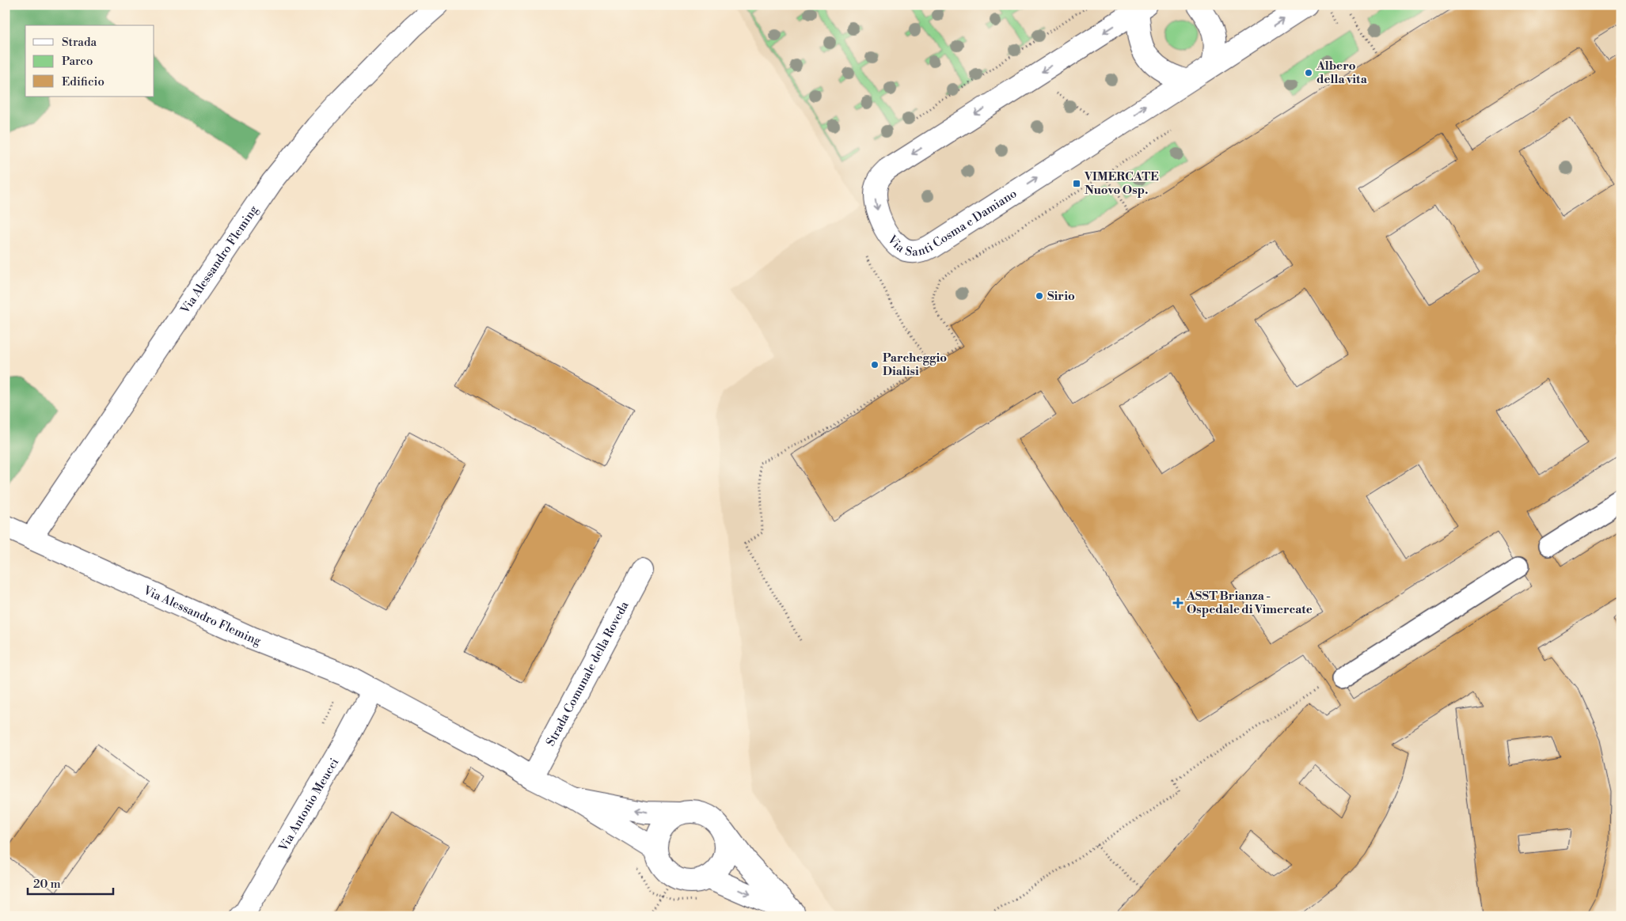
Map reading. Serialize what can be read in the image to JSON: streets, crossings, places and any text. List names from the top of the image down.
{
  "streets": {
    "street": [
      "Via Santi Cosma e Damiano",
      "Via Alessandro Fleming",
      "Strada Comunale della Roveda",
      "Via Antonio Meucci"
    ]
  },
  "crossings": [
    ["Via Alessandro Fleming", "Via Antonio Meucci"]
  ],
  "places": {
    "other": ["Albero della vita", "Sirio", "Parcheggio Dialisi"],
    "transit": ["VIMERCATE Nuovo Osp."],
    "health": ["ASST Brianza - Ospedale di Vimercate"]
  },
  "legend": ["Strada", "Parco", "Edificio"],
  "scale_bar": "20 m"
}
